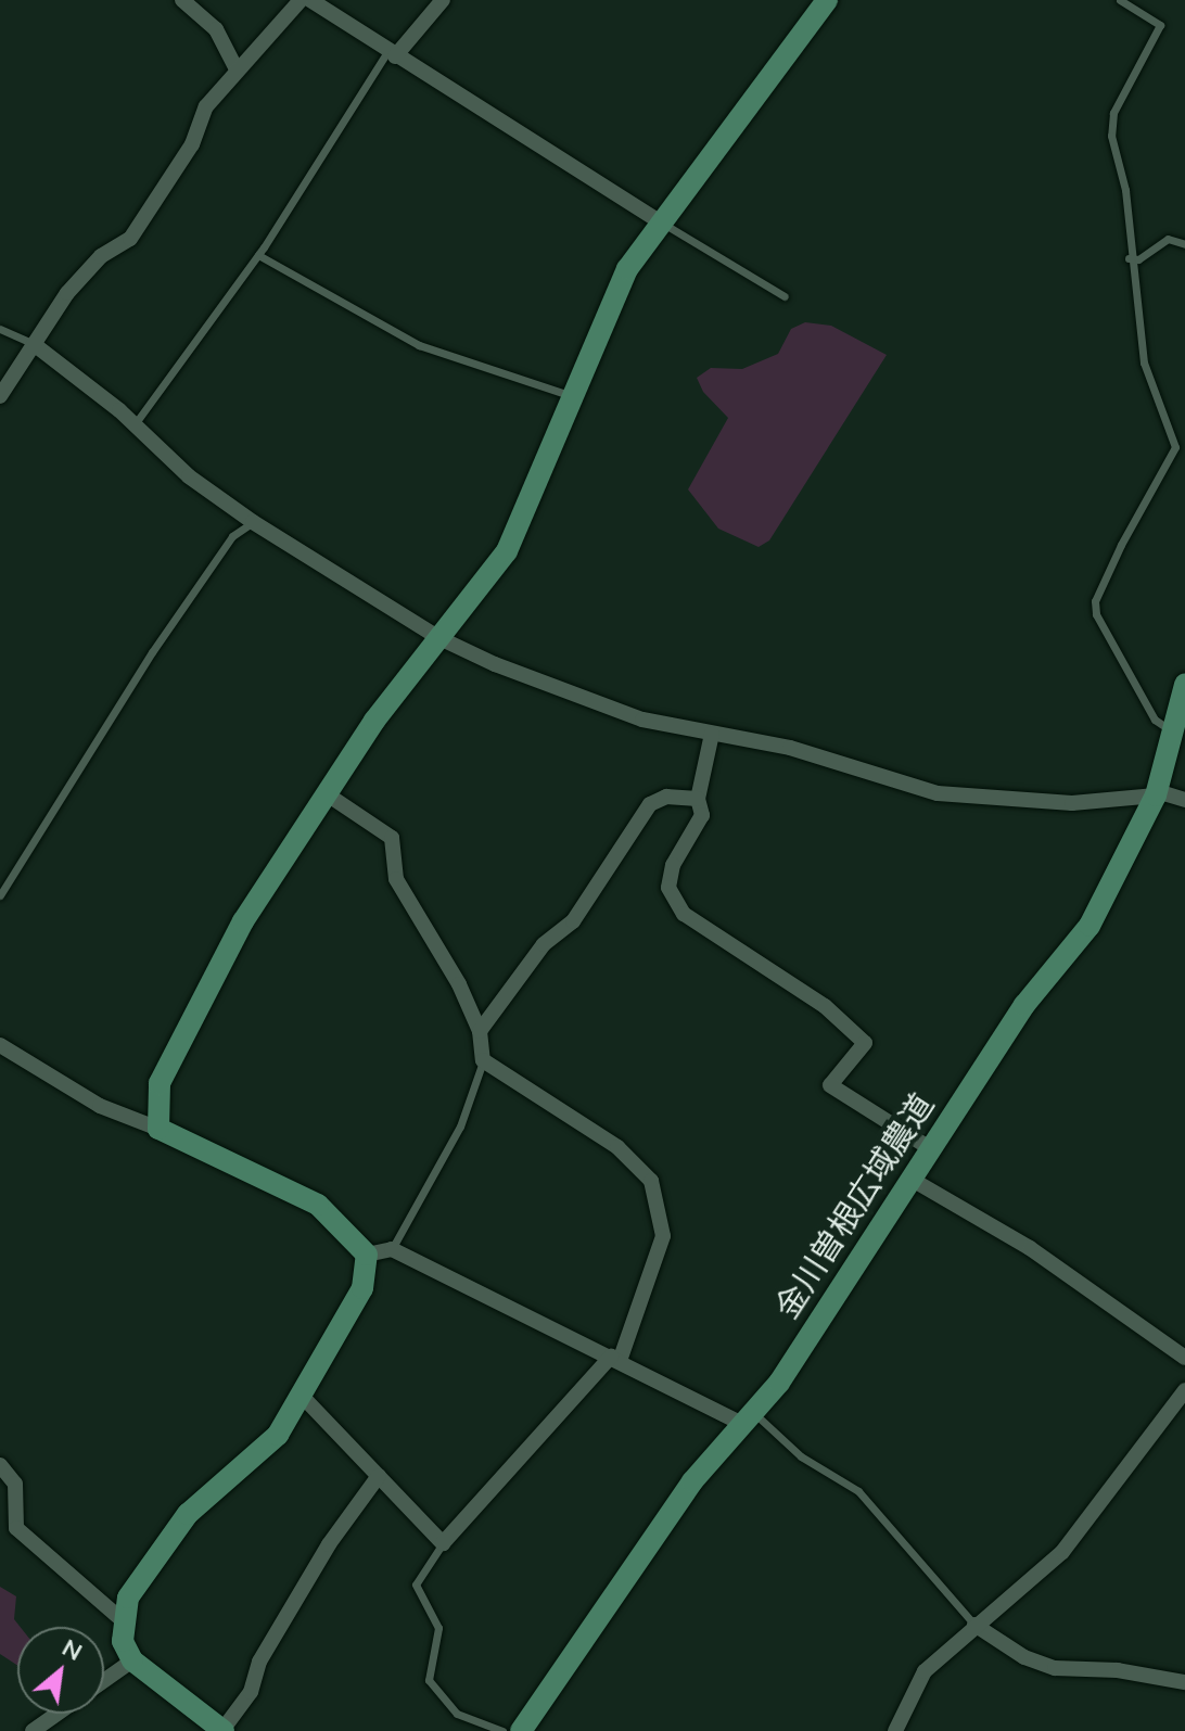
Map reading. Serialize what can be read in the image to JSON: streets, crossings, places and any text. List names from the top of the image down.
{
  "streets": {
    "street": ["金川曽根広域農道"]
  },
  "north": "top right"
}
